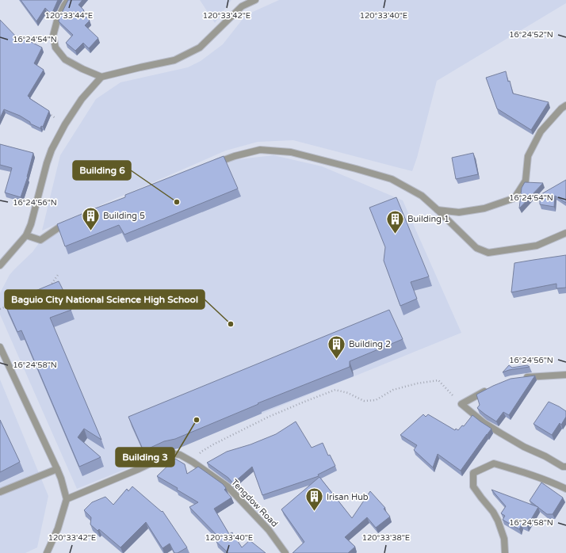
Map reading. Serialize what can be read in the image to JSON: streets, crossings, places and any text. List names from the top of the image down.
{
  "streets": {
    "street": ["Tengdow Road"]
  },
  "places": {
    "other": ["Building 6", "Baguio City National Science High School", "Building 3"],
    "building": [
      "Building 5",
      "Building 1",
      "Building 2",
      "Irisan Hub"
    ]
  },
  "coordinates": [
    "120°33'44\"E",
    "120°33'42\"E",
    "120°33'40\"E",
    "16°24'52\"N",
    "16°24'54\"N",
    "16°24'56\"N",
    "16°24'58\"N",
    "120°33'38\"E"
  ]
}
